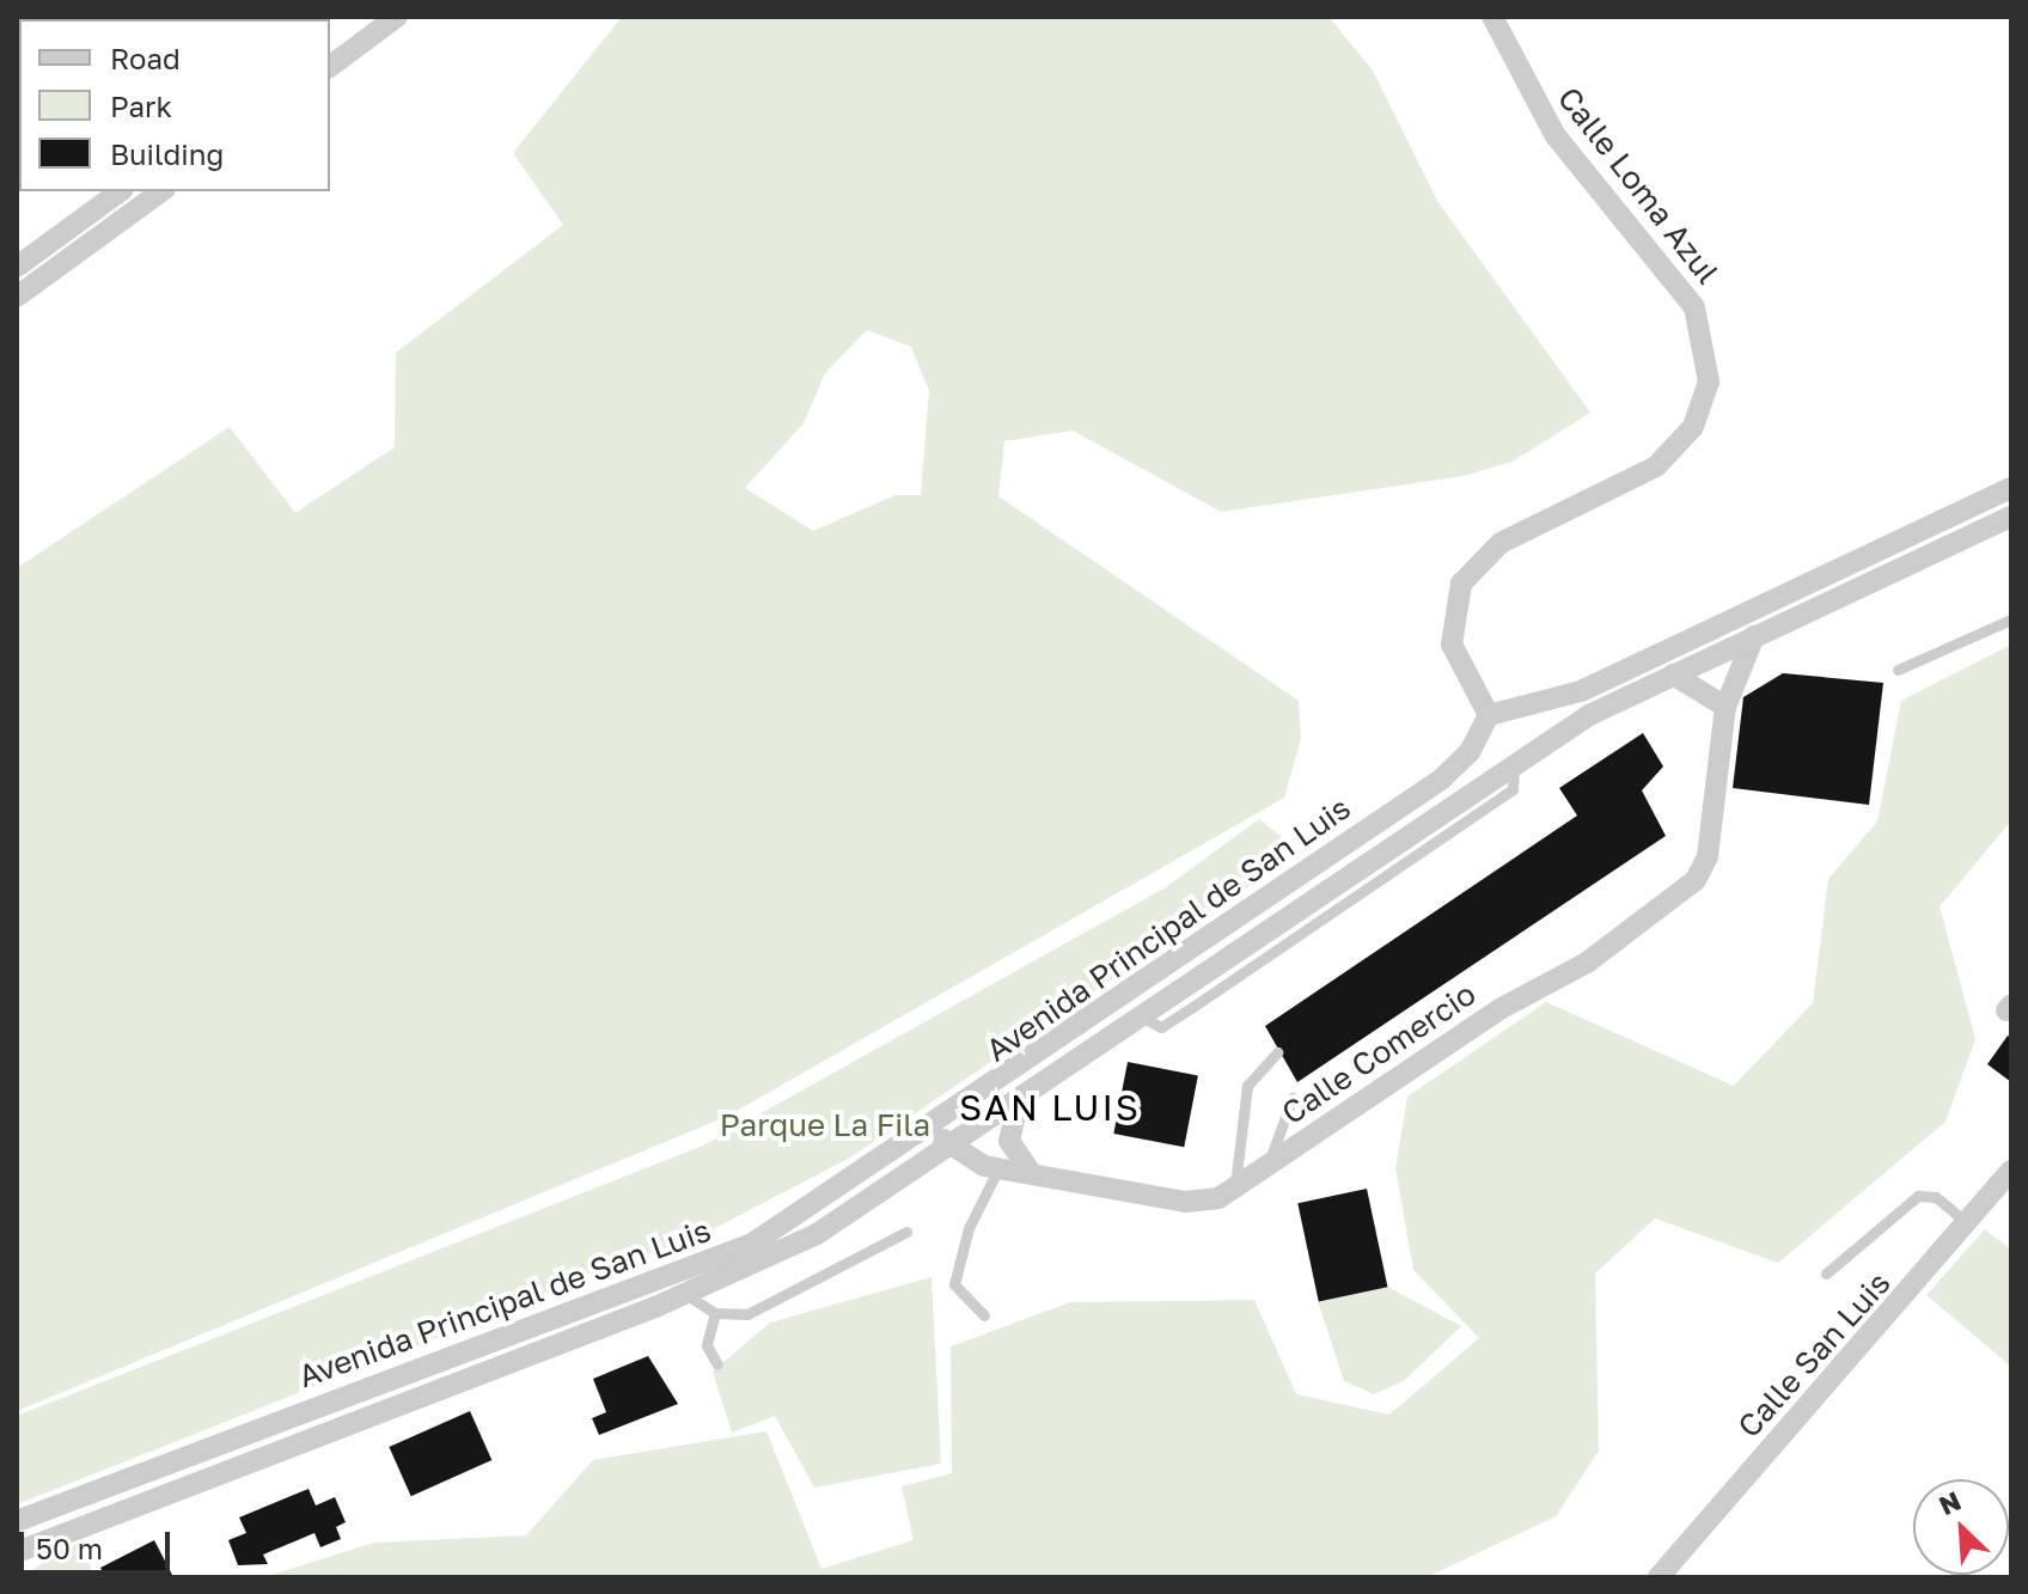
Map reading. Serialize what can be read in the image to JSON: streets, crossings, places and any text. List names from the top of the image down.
{
  "streets": {
    "street": [
      "Calle Loma Azul",
      "Avenida Principal de San Luis",
      "Calle Comercio",
      "Calle San Luis"
    ]
  },
  "crossings": [
    ["Calle Loma Azul", "Avenida Principal de San Luis"],
    ["Avenida Principal de San Luis", "Calle Comercio"]
  ],
  "districts": ["SAN LUIS"],
  "parks": ["Parque La Fila"],
  "legend": ["Road", "Park", "Building"],
  "scale_bar": "50 m",
  "north": "top left"
}
